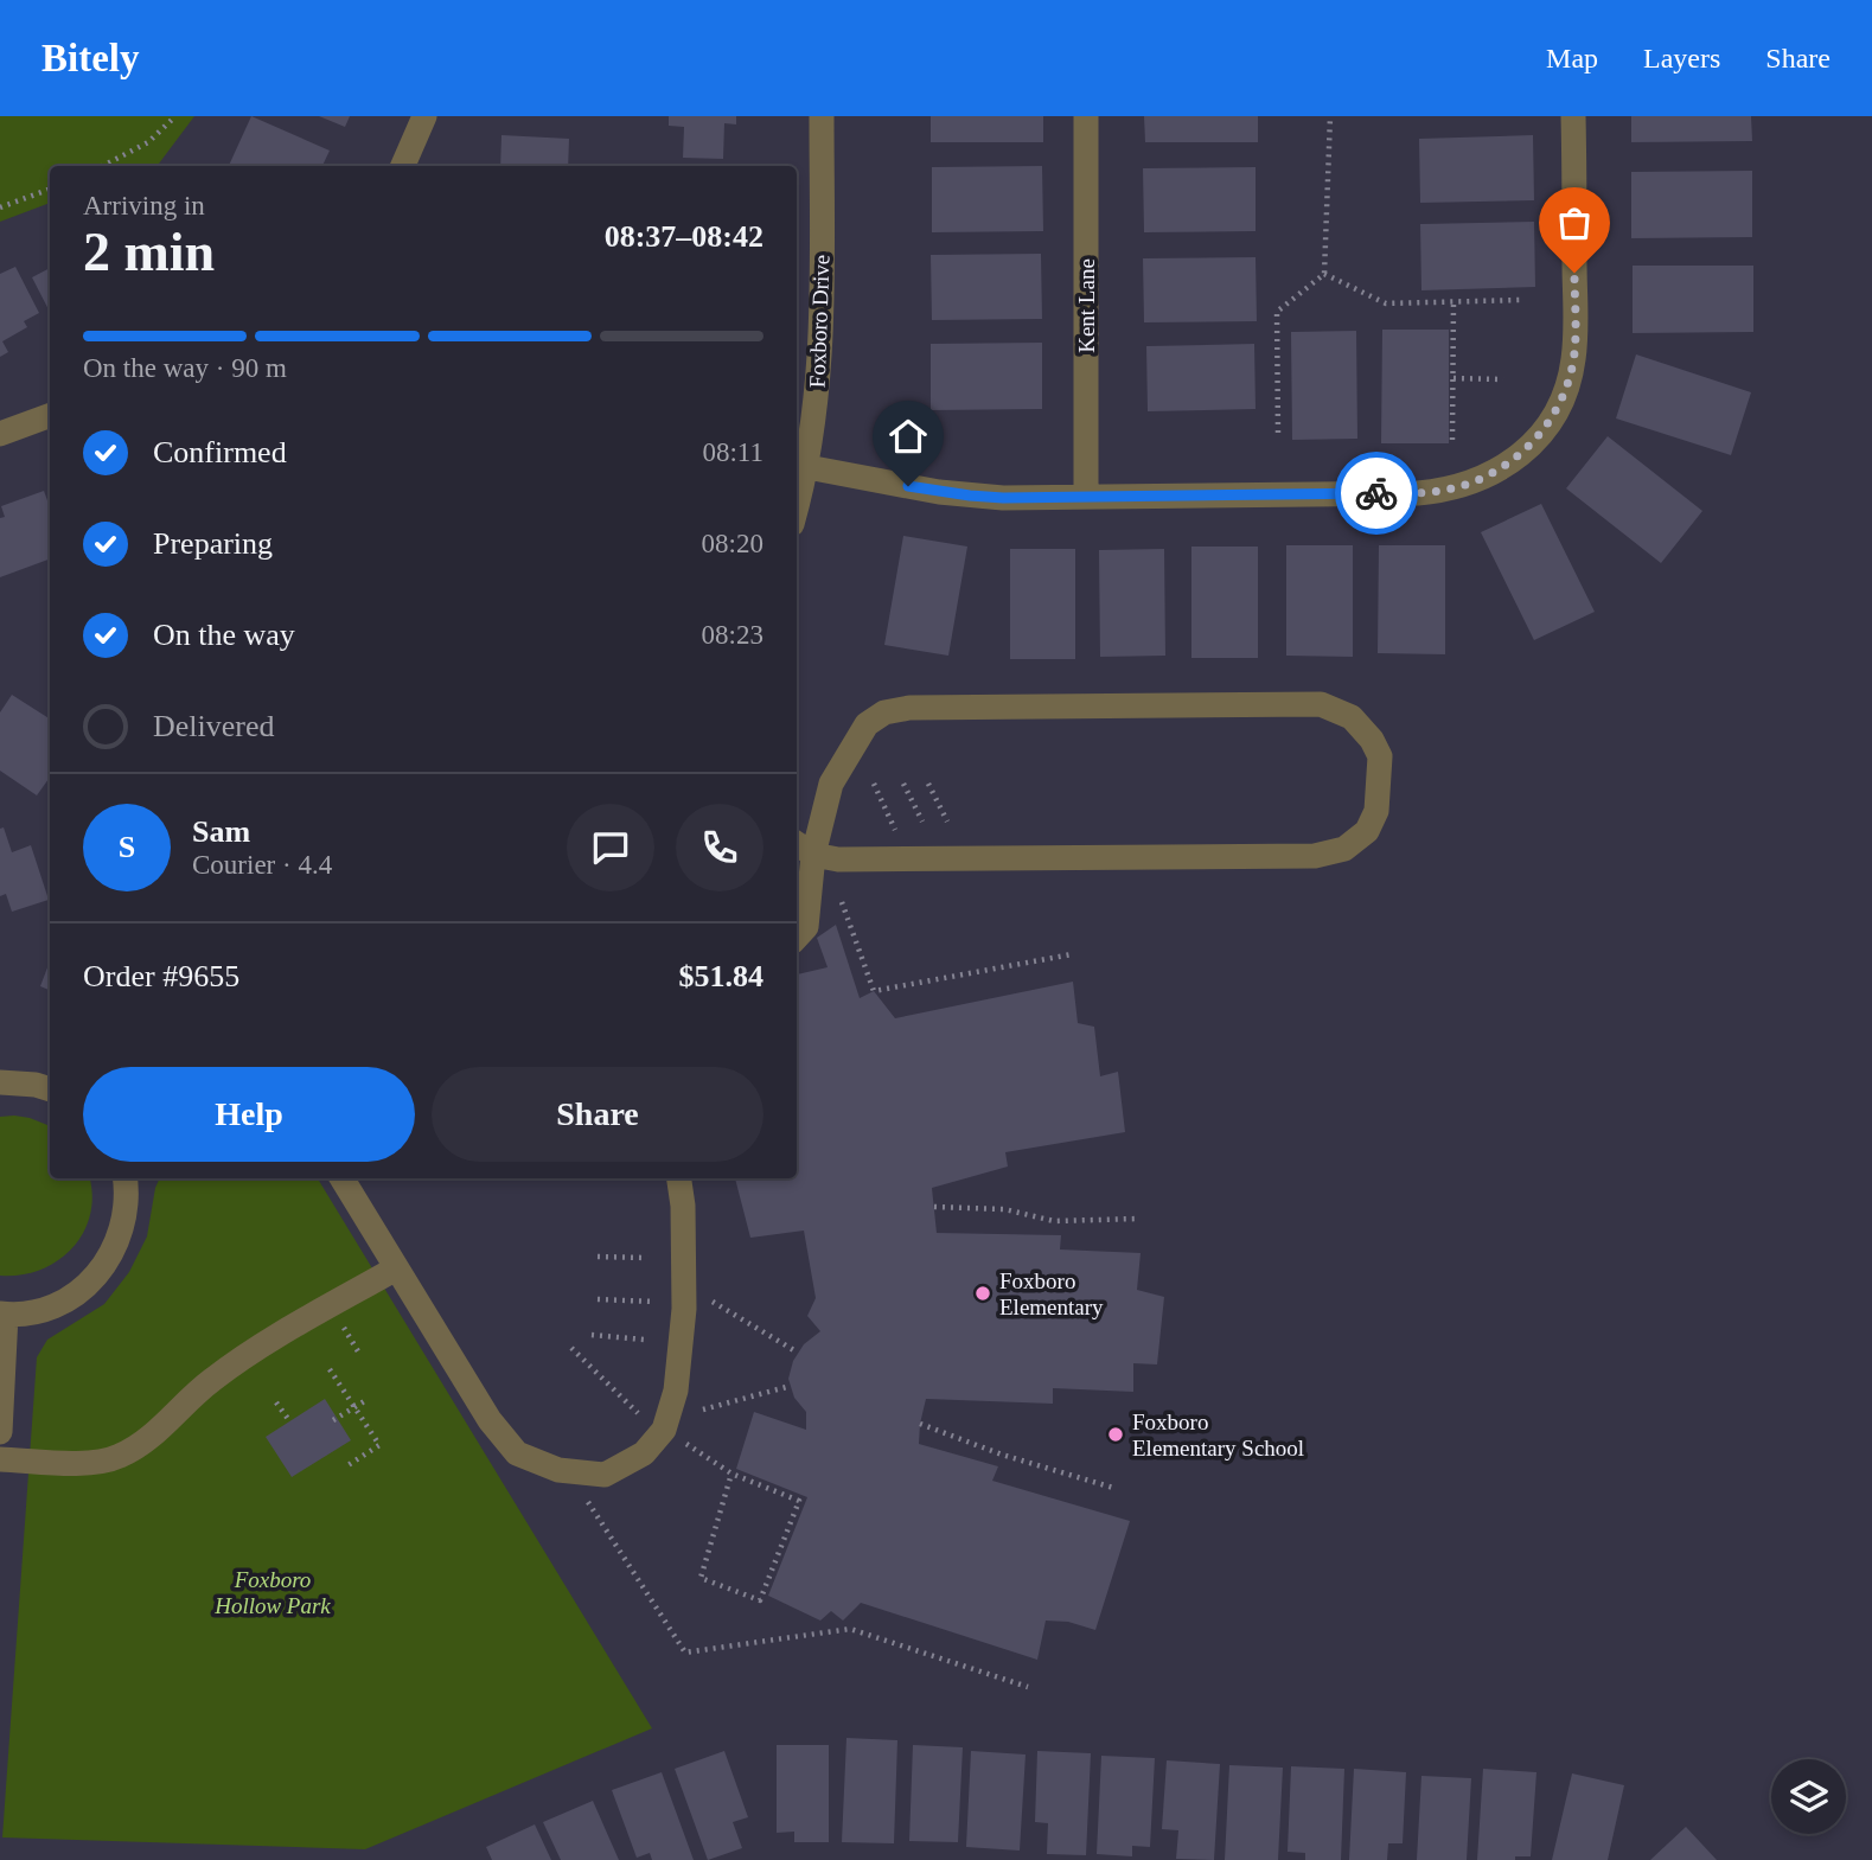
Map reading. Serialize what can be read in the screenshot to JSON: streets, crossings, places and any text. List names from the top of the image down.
{
  "streets": {
    "street": ["Kent Lane", "Foxboro Drive"]
  },
  "parks": ["Foxboro Hollow Park"],
  "places": ["Foxboro Elementary", "Foxboro Elementary School"],
  "page": {
    "header": "Bitely",
    "nav": ["Map", "Layers", "Share"],
    "heading": ["2 min", "Arriving in", "08:37–08:42"],
    "panel": [
      "Sam",
      "Courier · 4.4",
      "Order #9655",
      "$51.84"
    ],
    "bar": "On the way · 90 m",
    "list": [
      ["Confirmed", "08:11"],
      ["Preparing", "08:20"],
      ["On the way", "08:23"],
      "Delivered"
    ],
    "round": "S",
    "buttons": ["Help", "Share"]
  }
}
